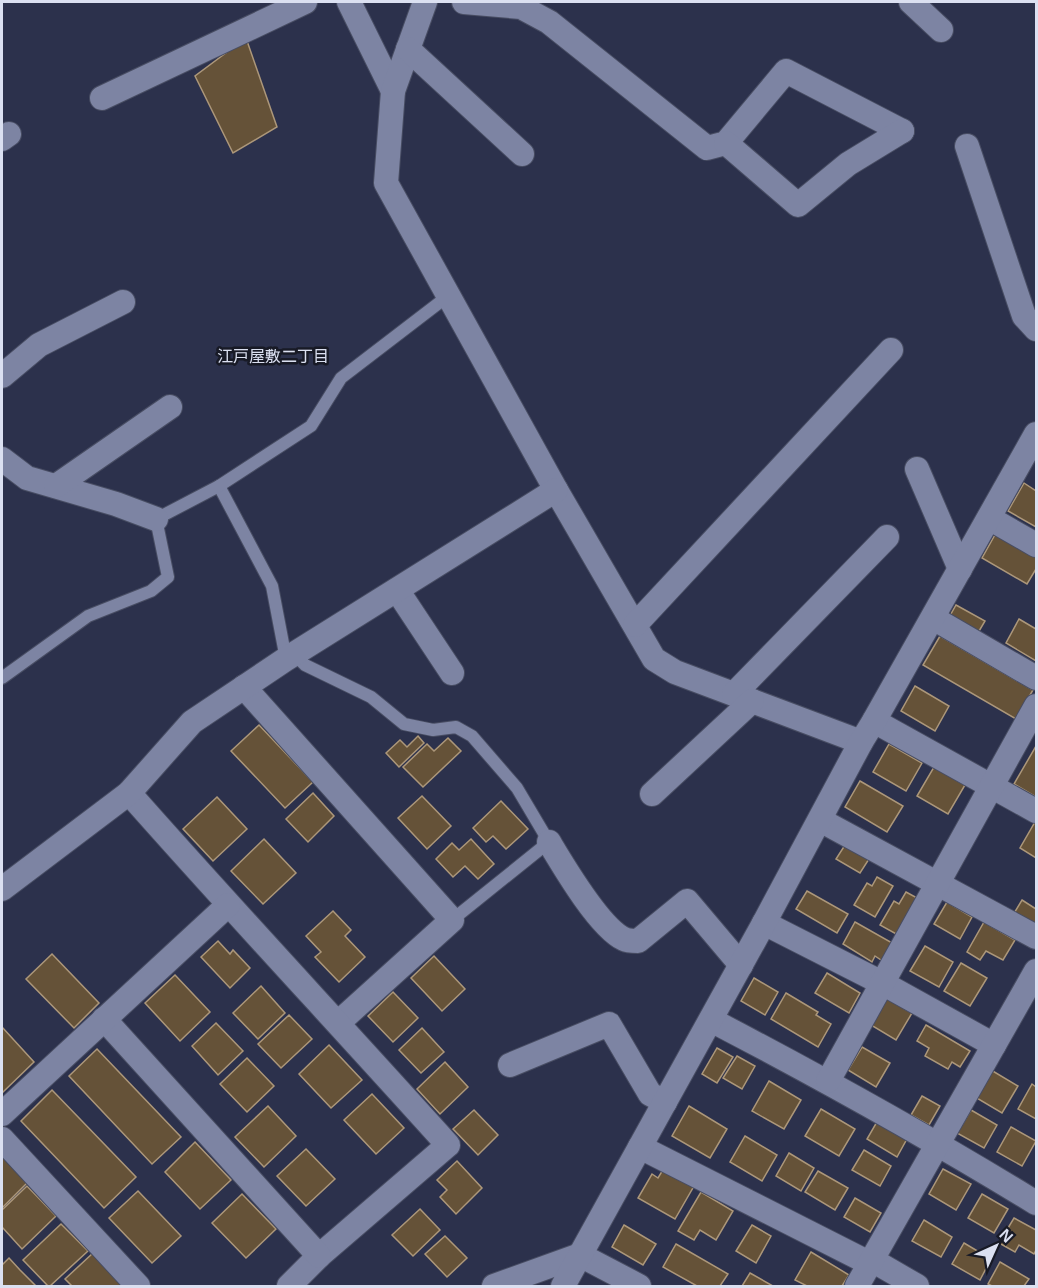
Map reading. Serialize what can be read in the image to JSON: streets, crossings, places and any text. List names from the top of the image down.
{
  "districts": ["江戸屋敷二丁目"],
  "north": "top right"
}
